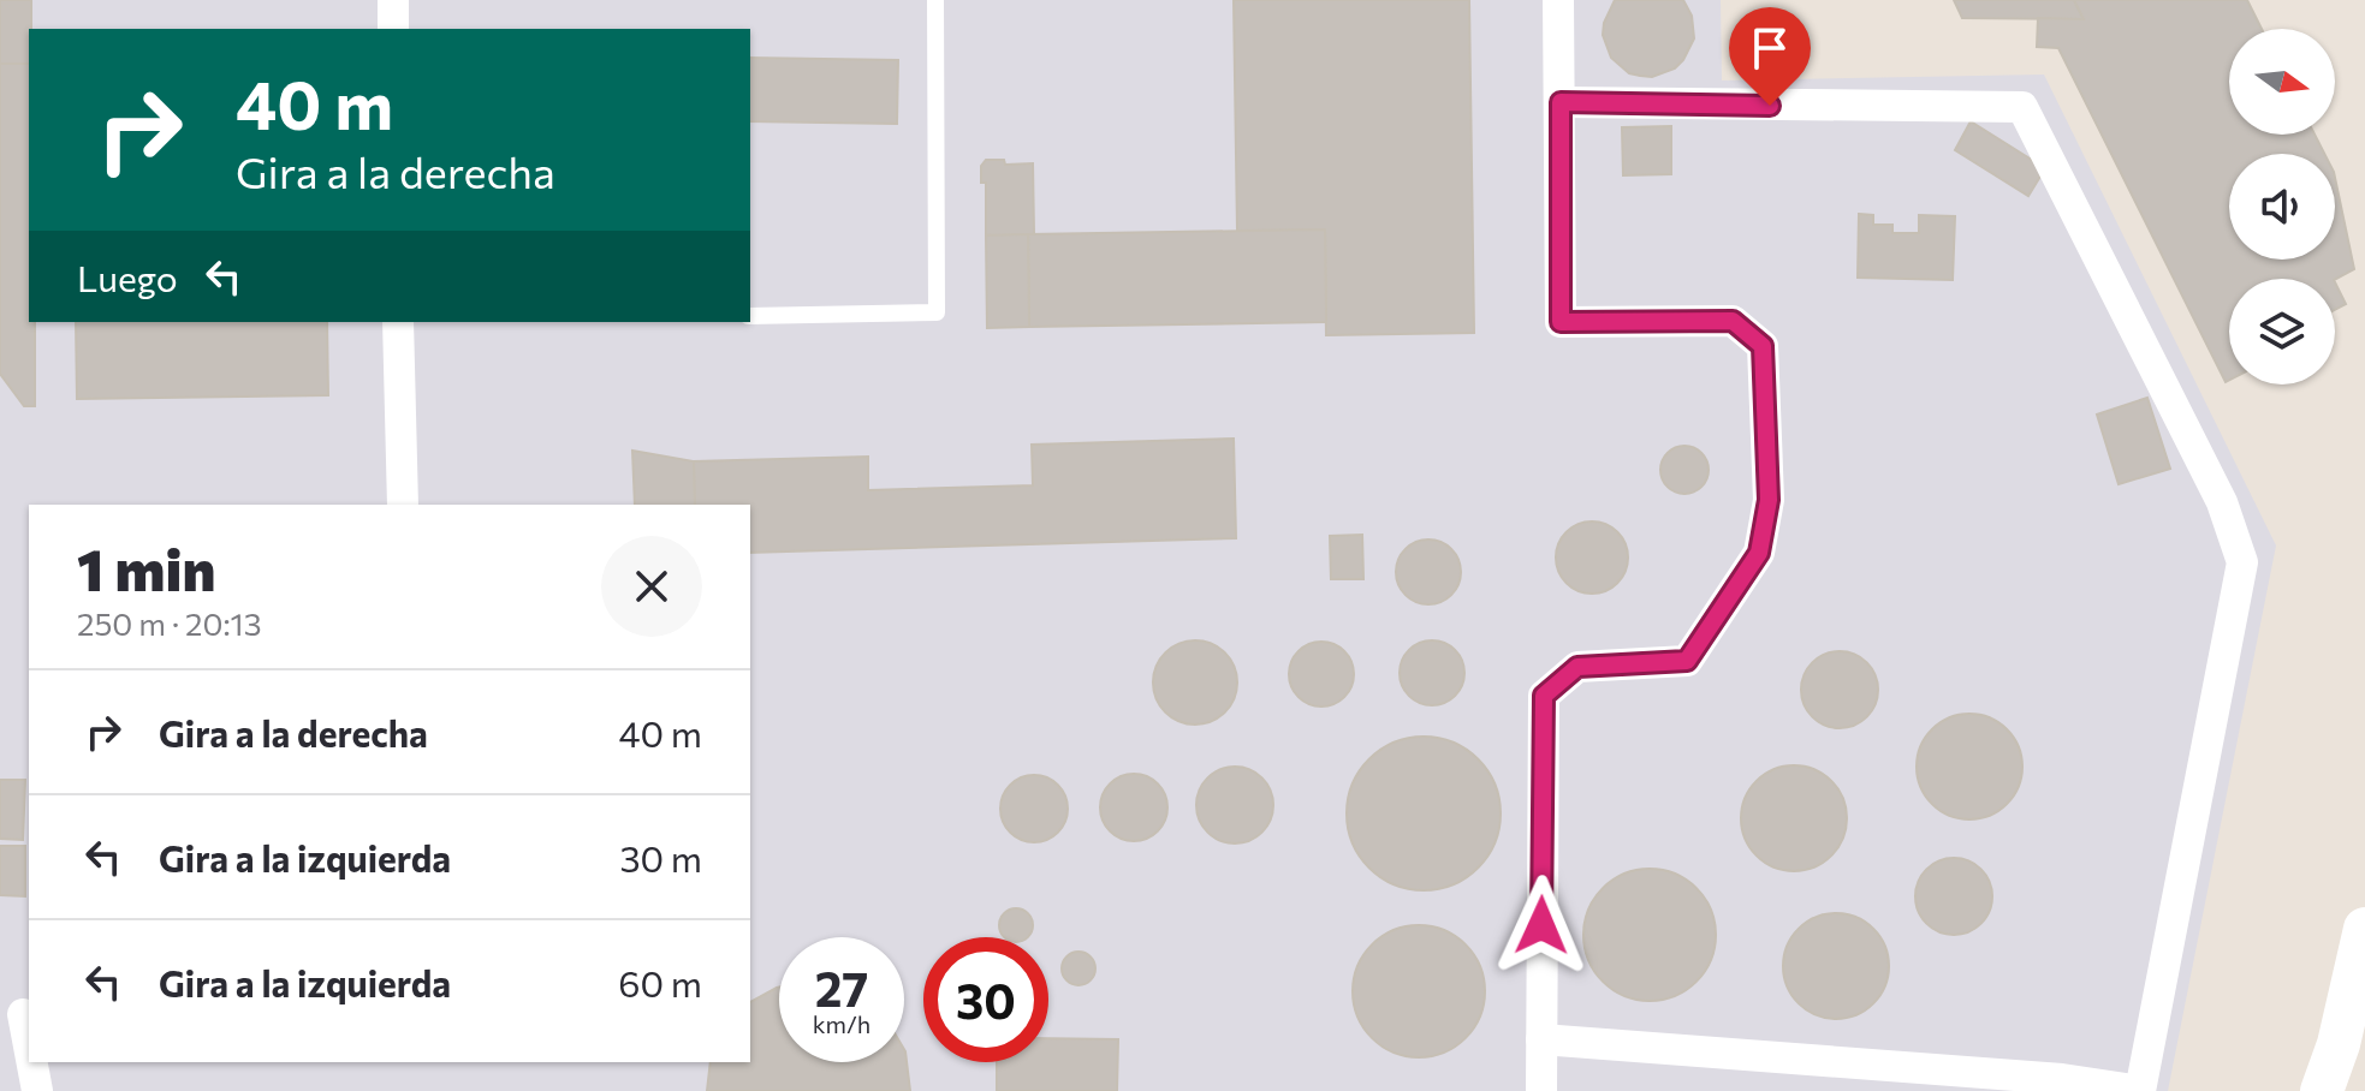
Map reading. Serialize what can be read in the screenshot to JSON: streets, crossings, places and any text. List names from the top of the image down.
{
  "north": "right",
  "page": {
    "turn": ["40 m", "Gira a la derecha"],
    "then": "Luego",
    "heading": ["1 min", "250 m · 20:13"],
    "list": [
      {
        "name": "Gira a la derecha",
        "value": "40 m"
      },
      {
        "name": "Gira a la izquierda",
        "value": "30 m"
      },
      {
        "name": "Gira a la izquierda",
        "value": "60 m"
      }
    ],
    "speed": "27 km/h",
    "limit": "30"
  }
}
